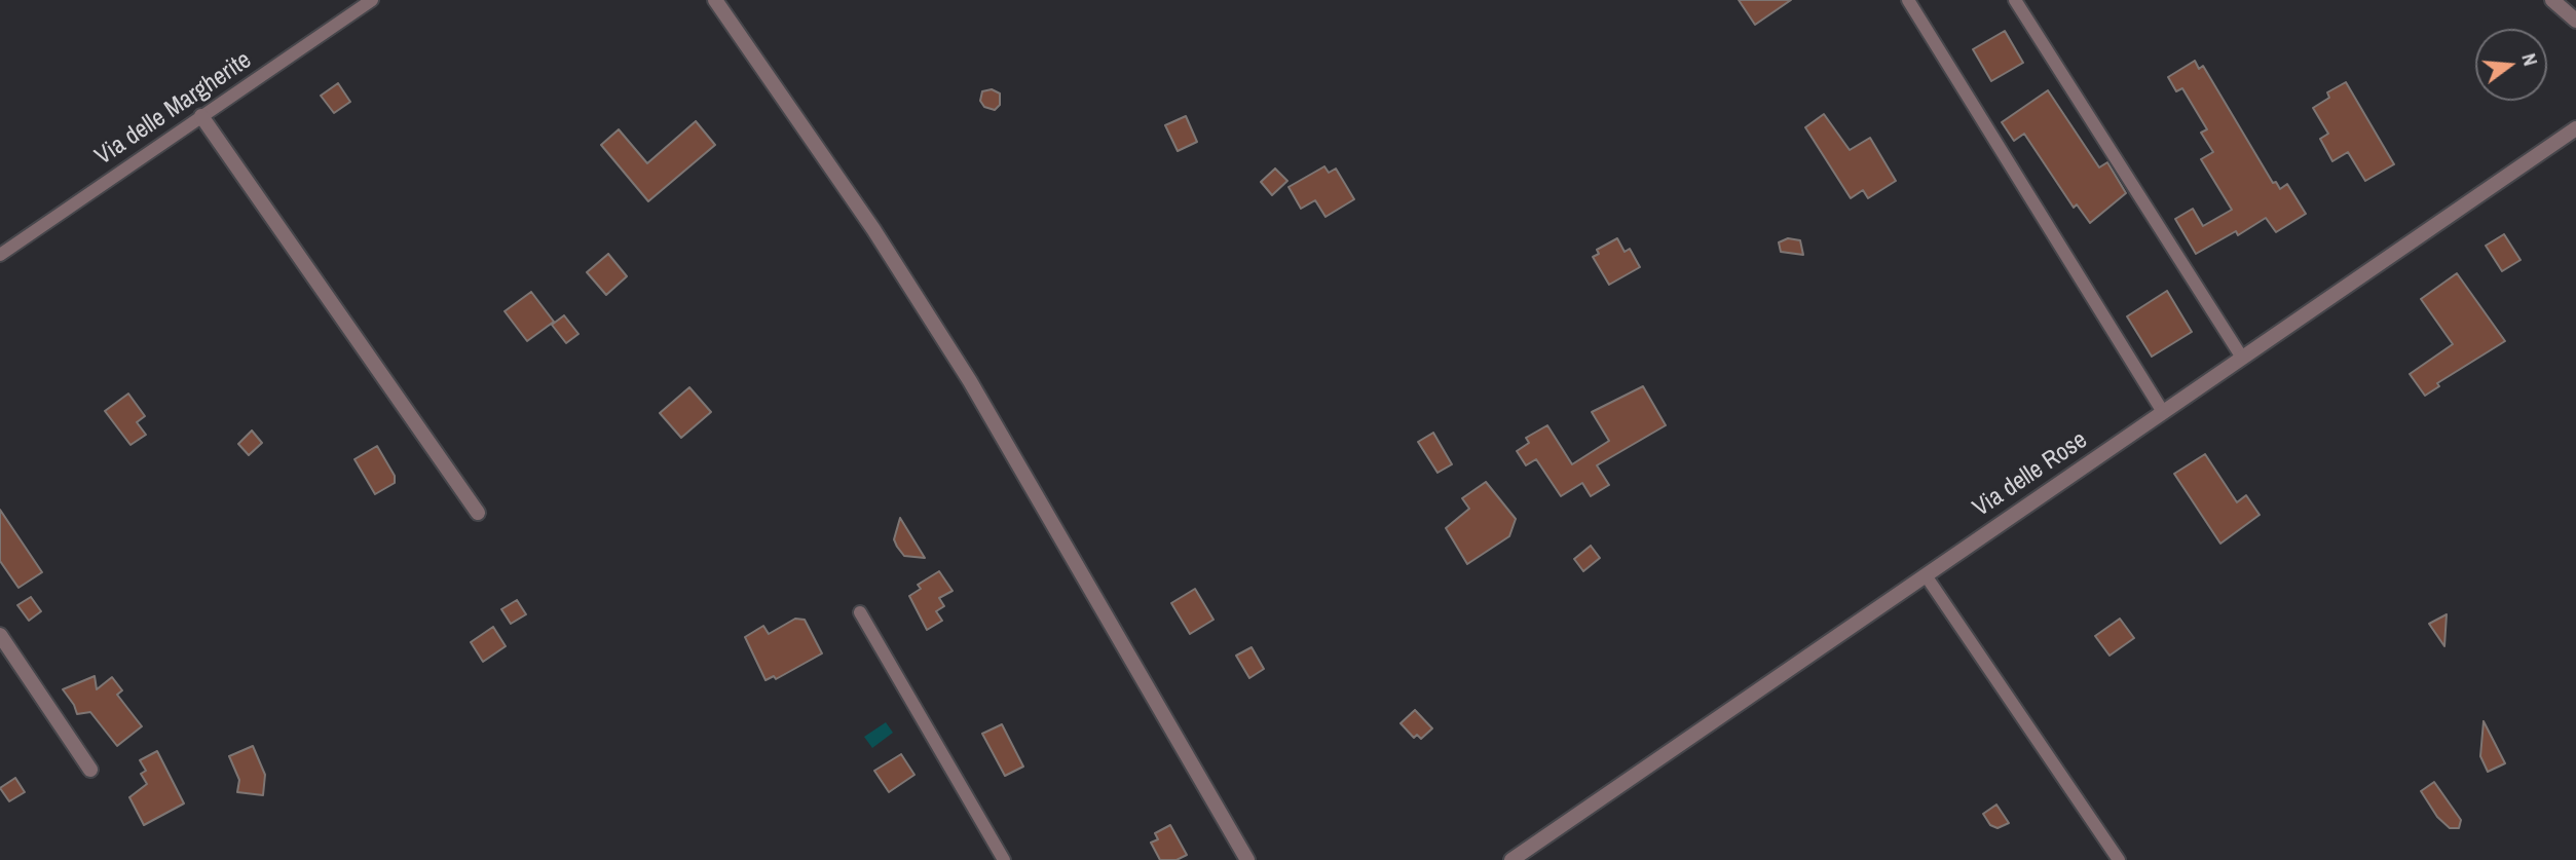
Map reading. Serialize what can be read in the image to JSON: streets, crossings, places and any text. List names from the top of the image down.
{
  "streets": {
    "street": ["Via delle Rose"],
    "lane": ["Via delle Margherite"]
  },
  "north": "right"
}
